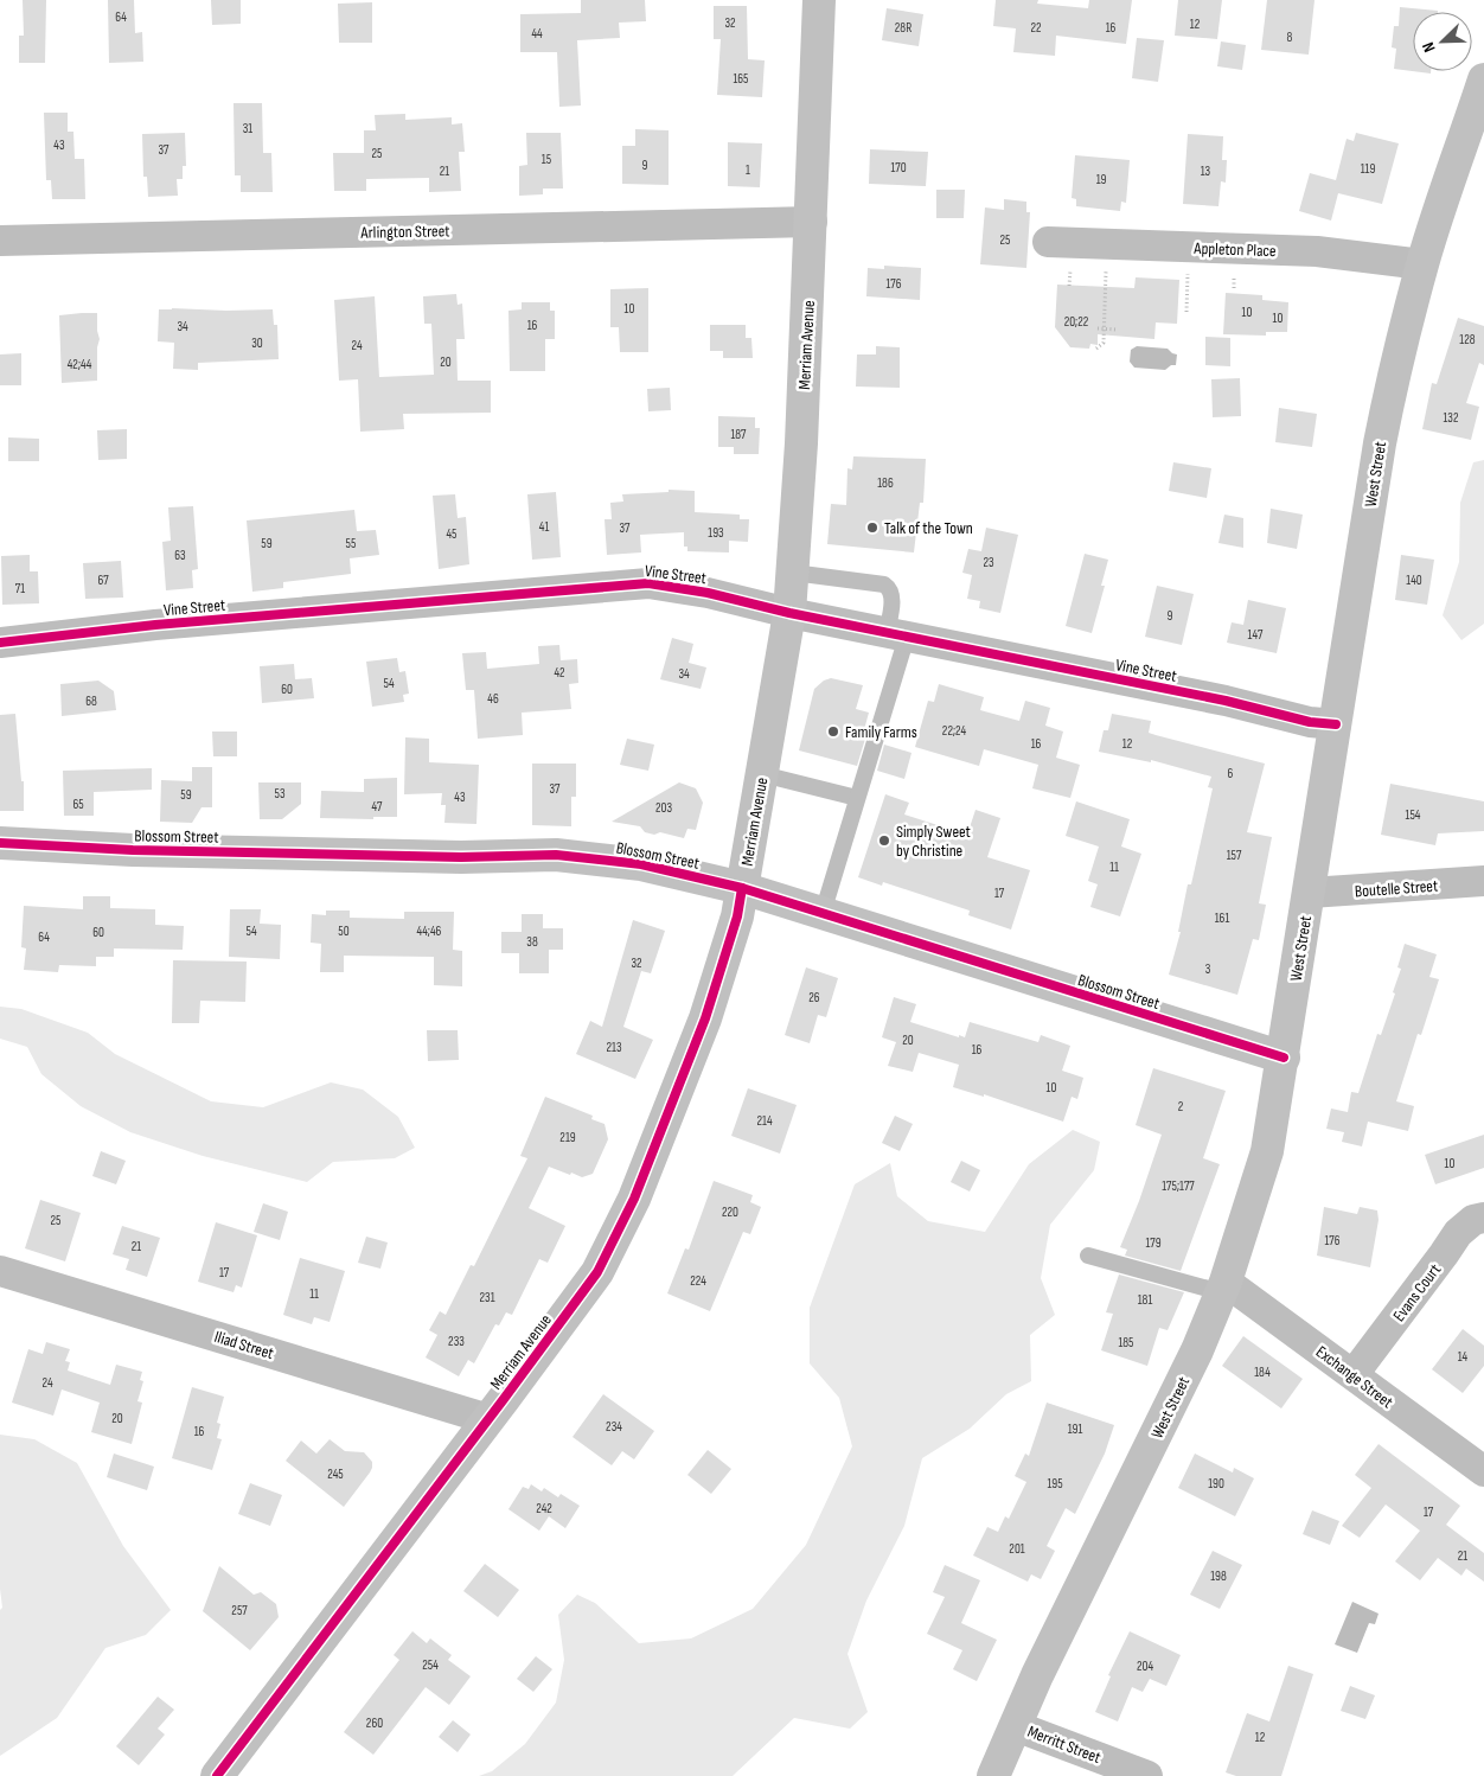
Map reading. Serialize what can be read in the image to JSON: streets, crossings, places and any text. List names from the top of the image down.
{
  "streets": {
    "street": [
      "Arlington Street",
      "Appleton Place",
      "Merriam Avenue",
      "West Street",
      "Vine Street",
      "Blossom Street",
      "Boutelle Street",
      "Evans Court",
      "Iliad Street",
      "Exchange Street",
      "Merritt Street"
    ]
  },
  "crossings": [
    ["Arlington Street", "Merriam Avenue"],
    ["Appleton Place", "West Street"],
    ["Merriam Avenue", "Vine Street"],
    ["Merriam Avenue", "Blossom Street"],
    ["Merriam Avenue", "Iliad Street"],
    ["West Street", "Vine Street"],
    ["West Street", "Blossom Street"],
    ["West Street", "Boutelle Street"],
    ["West Street", "Exchange Street"],
    ["West Street", "Merritt Street"],
    ["Evans Court", "Exchange Street"]
  ],
  "places": ["Talk of the Town", "Family Farms", "Simply Sweet by Christine"],
  "house_numbers": [
    "64",
    "32",
    "12",
    "28R",
    "22",
    "16",
    "44",
    "8",
    "165",
    "31",
    "43",
    "37",
    "25",
    "15",
    "9",
    "170",
    "119",
    "1",
    "21",
    "13",
    "19",
    "25",
    "176",
    "10",
    "10",
    "10",
    "20;22",
    "16",
    "34",
    "128",
    "30",
    "24",
    "20",
    "42;44",
    "132",
    "187",
    "186",
    "41",
    "37",
    "193",
    "45",
    "59",
    "55",
    "63",
    "23",
    "67",
    "140",
    "71",
    "9",
    "147",
    "42",
    "34",
    "54",
    "60",
    "46",
    "68",
    "22;24",
    "16",
    "12",
    "6",
    "37",
    "53",
    "59",
    "43",
    "65",
    "47",
    "203",
    "154",
    "157",
    "11",
    "17",
    "161",
    "54",
    "50",
    "44;46",
    "60",
    "64",
    "38",
    "32",
    "3",
    "26",
    "20",
    "213",
    "16",
    "10",
    "2",
    "214",
    "219",
    "10",
    "175;177",
    "220",
    "25",
    "176",
    "179",
    "21",
    "17",
    "224",
    "11",
    "231",
    "181",
    "233",
    "185",
    "14",
    "184",
    "24",
    "20",
    "234",
    "191",
    "16",
    "245",
    "195",
    "190",
    "242",
    "17",
    "201",
    "21",
    "198",
    "257",
    "254",
    "204",
    "260",
    "12"
  ],
  "north": "bottom left"
}
